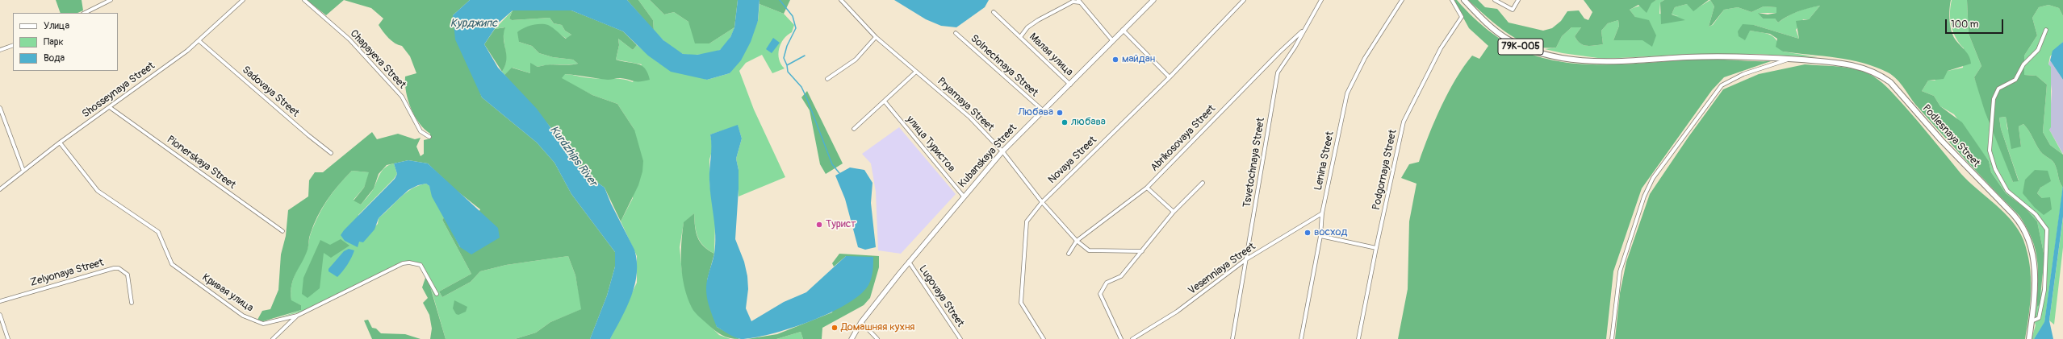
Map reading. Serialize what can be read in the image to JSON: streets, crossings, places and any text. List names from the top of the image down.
{
  "streets": {
    "main road": ["79К-005", "Podlesnaya Street", "Kubanskaya Street"],
    "street": [
      "Малая улица",
      "Chapayeva Street",
      "Solnechnaya Street",
      "Shosseynaya Street",
      "Sadovaya Street",
      "Pryamaya Street",
      "Abrikosovaya Street",
      "улица Туристов",
      "Novaya Street",
      "Lenina Street",
      "Pionerskaya Street",
      "Tsvetochnaya Street",
      "Podgornaya Street",
      "Vesenniaya Street",
      "Zelyonaya Street",
      "Кривая улица",
      "Lugovaya Street"
    ]
  },
  "crossings": [
    ["Малая улица", "Kubanskaya Street"],
    ["Solnechnaya Street", "Kubanskaya Street"],
    ["Shosseynaya Street", "Sadovaya Street"],
    ["Shosseynaya Street", "Pionerskaya Street"],
    ["Shosseynaya Street", "Кривая улица"],
    ["Pryamaya Street", "Abrikosovaya Street"],
    ["Pryamaya Street", "Kubanskaya Street"],
    ["Pryamaya Street", "Novaya Street"],
    ["Abrikosovaya Street", "Tsvetochnaya Street"],
    ["улица Туристов", "Kubanskaya Street"],
    ["Kubanskaya Street", "Lugovaya Street"],
    ["Lenina Street", "Vesenniaya Street"],
    ["Tsvetochnaya Street", "Vesenniaya Street"]
  ],
  "water": ["Курджипс", "Kurdzhips River"],
  "places": [
    "майдан",
    "Любава",
    "любава",
    "Турист",
    "восход",
    "Домашняя кухня"
  ],
  "legend": ["Улица", "Парк", "Вода"],
  "scale_bar": "100 m"
}
